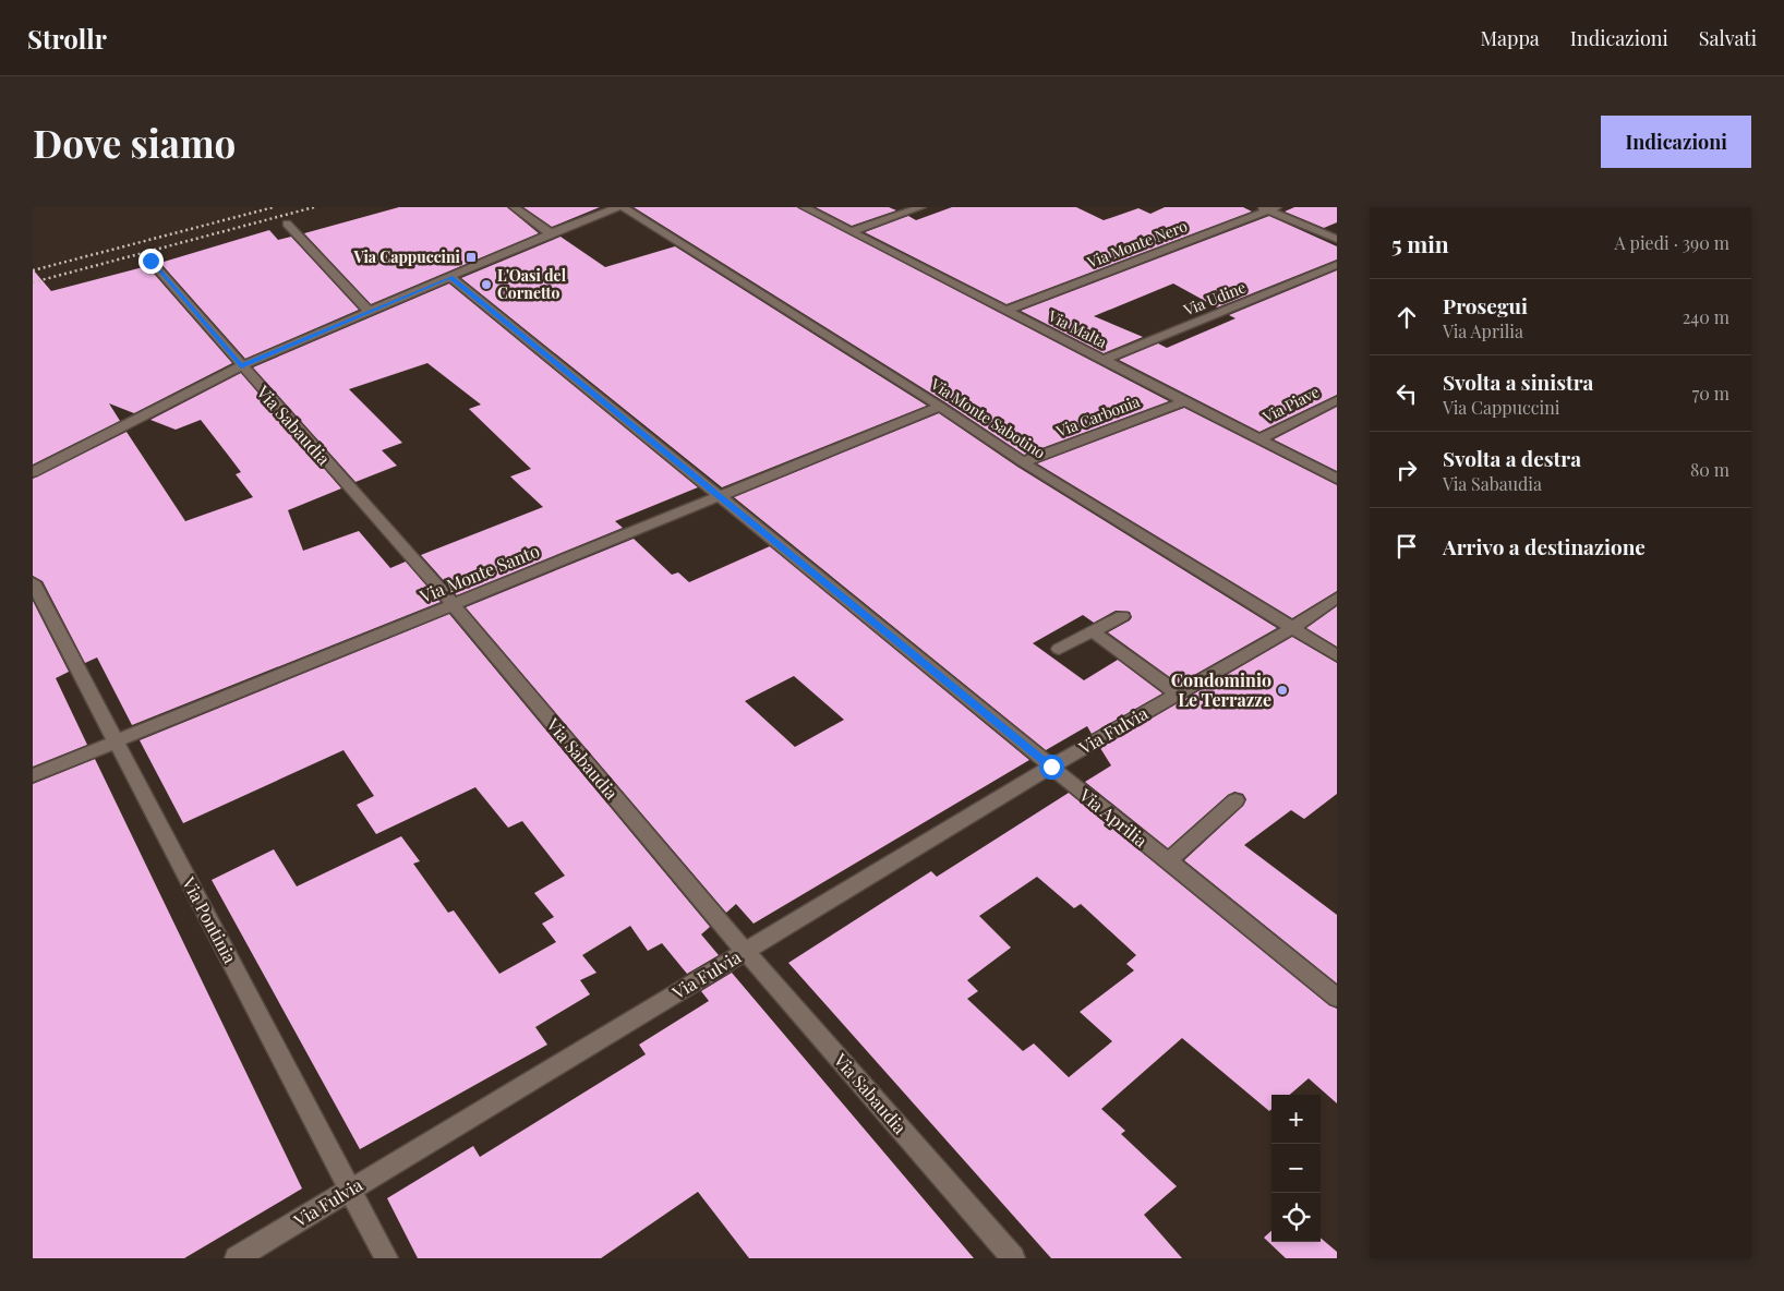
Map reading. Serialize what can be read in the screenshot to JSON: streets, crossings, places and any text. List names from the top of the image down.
{
  "streets": {
    "street": [
      "Via Monte Nero",
      "Via Udine",
      "Via Malta",
      "Via Piave",
      "Via Carbonia",
      "Via Monte Sabotino",
      "Via Sabaudia",
      "Via Monte Santo",
      "Via Fulvia",
      "Via Aprilia",
      "Via Pontinia"
    ]
  },
  "crossings": [
    ["Via Monte Nero", "Via Malta"],
    ["Via Udine", "Via Malta"],
    ["Via Malta", "Via Piave"],
    ["Via Malta", "Via Carbonia"],
    ["Via Carbonia", "Via Monte Sabotino"],
    ["Via Monte Sabotino", "Via Monte Santo"],
    ["Via Monte Sabotino", "Via Fulvia"],
    ["Via Sabaudia", "Via Monte Santo"],
    ["Via Sabaudia", "Via Fulvia"],
    ["Via Monte Santo", "Via Aprilia"],
    ["Via Monte Santo", "Via Pontinia"],
    ["Via Fulvia", "Via Aprilia"],
    ["Via Fulvia", "Via Pontinia"]
  ],
  "places": {
    "transit": ["Via Cappuccini"],
    "other": ["L'Oasi del Cornetto", "Condominio Le Terrazze"]
  },
  "page": {
    "header": "Strollr",
    "nav": ["Mappa", "Indicazioni", "Salvati"],
    "buttons": "Indicazioni",
    "title": "Dove siamo",
    "heading": ["5 min", "A piedi · 390 m"],
    "list": [
      ["Prosegui", "Via Aprilia", "240 m"],
      ["Svolta a sinistra", "Via Cappuccini", "70 m"],
      ["Svolta a destra", "Via Sabaudia", "80 m"],
      "Arrivo a destinazione"
    ],
    "map_buttons": ["+", "−"]
  }
}
